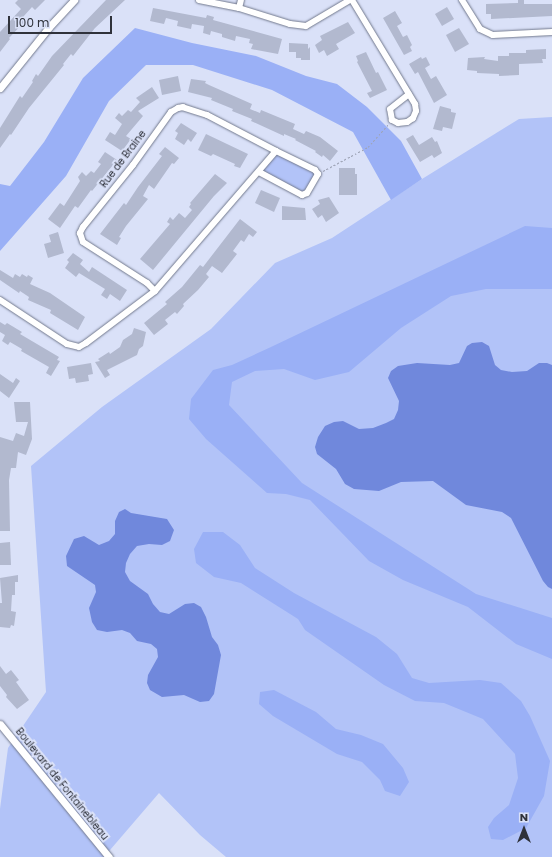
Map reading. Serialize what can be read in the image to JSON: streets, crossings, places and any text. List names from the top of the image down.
{
  "streets": {
    "street": ["Rue de Braine", "Boulevard de Fontainebleau"]
  },
  "scale_bar": "100 m",
  "north": "top"
}
